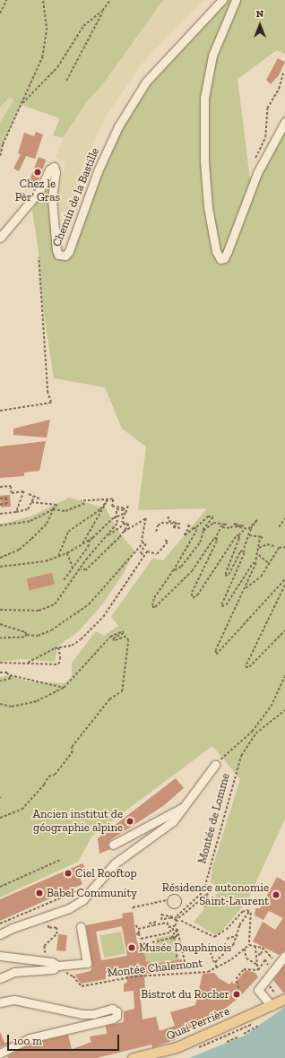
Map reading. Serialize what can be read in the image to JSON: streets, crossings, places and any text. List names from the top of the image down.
{
  "streets": {
    "main road": ["Quai Perrière"],
    "street": ["Chemin de la Bastille"],
    "path": ["Montée de Lomme", "Montée Chalemont"]
  },
  "places": [
    "Chez le Pèr' Gras",
    "Ancien institut de géographie alpine",
    "Ciel Rooftop",
    "Babel Community",
    "Résidence autonomie Saint-Laurent",
    "Musée Dauphinois",
    "Bistrot du Rocher"
  ],
  "scale_bar": "100 m",
  "north": "top"
}
